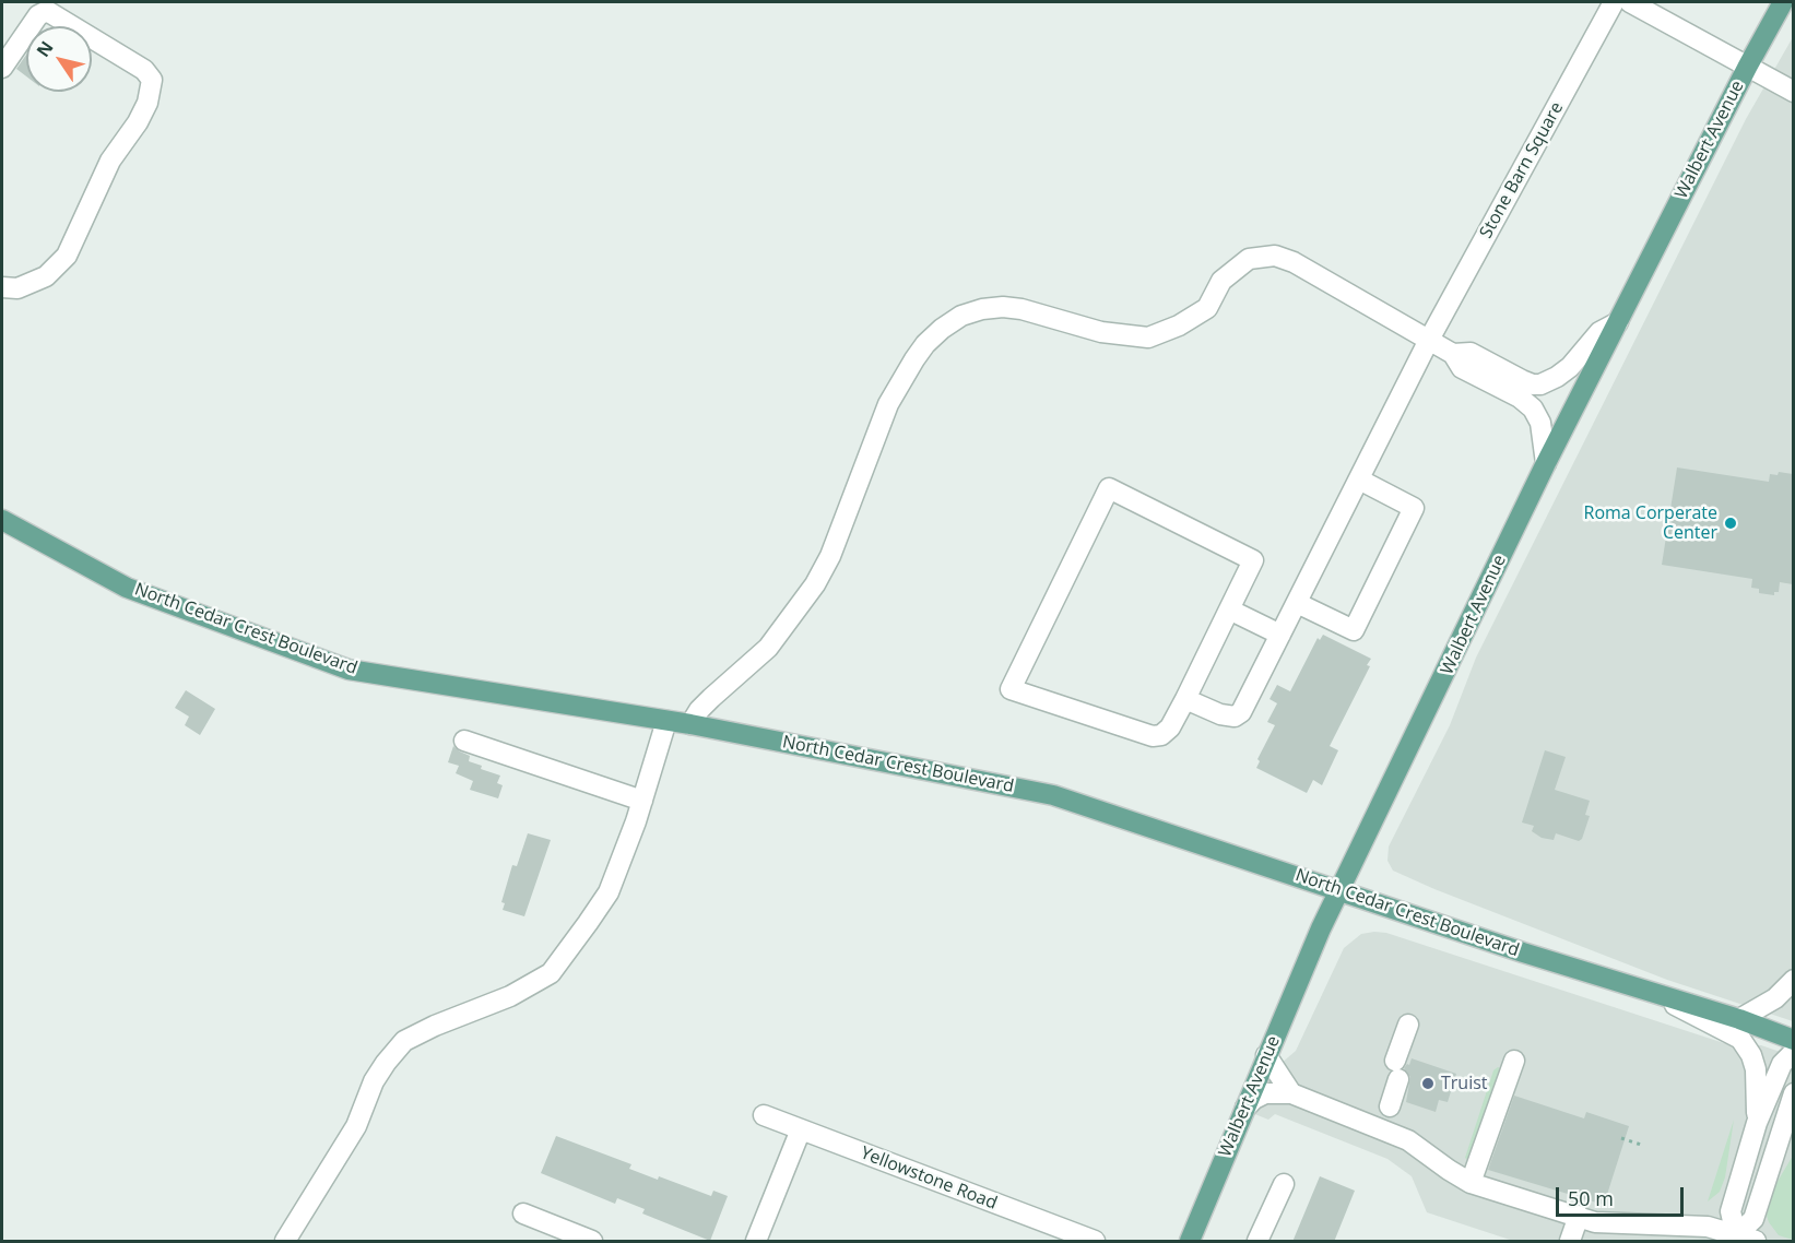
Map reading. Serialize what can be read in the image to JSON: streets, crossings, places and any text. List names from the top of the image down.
{
  "streets": {
    "main road": ["Walbert Avenue", "North Cedar Crest Boulevard"],
    "street": ["Stone Barn Square", "Yellowstone Road"]
  },
  "crossings": [
    ["Walbert Avenue", "North Cedar Crest Boulevard"]
  ],
  "places": ["Roma Corperate Center", "Truist"],
  "scale_bar": "50 m",
  "north": "top left"
}
